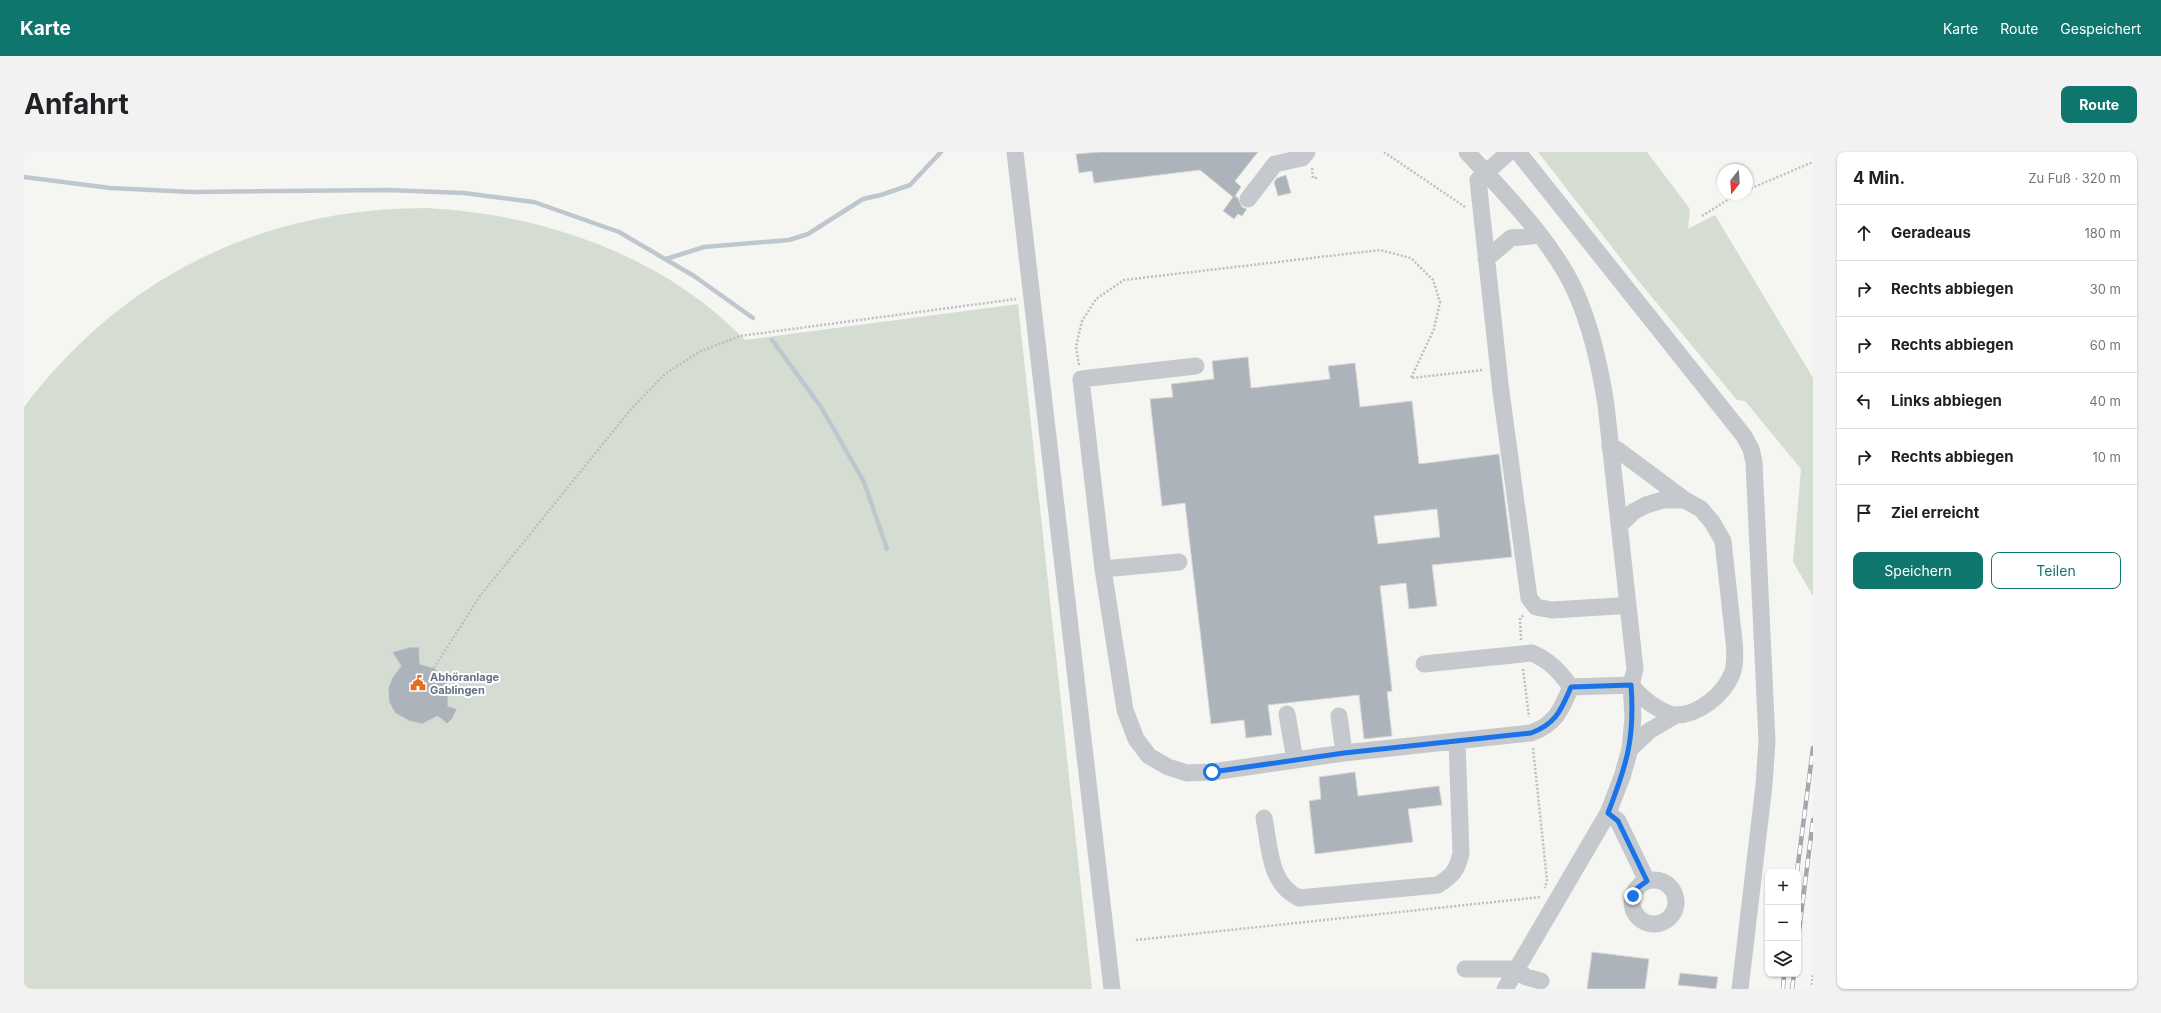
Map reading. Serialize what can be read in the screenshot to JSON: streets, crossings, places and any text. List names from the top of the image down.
{
  "places": {
    "public building": ["Abhöranlage Gablingen"]
  },
  "north": "bottom",
  "page": {
    "header": "Karte",
    "nav": ["Karte", "Route", "Gespeichert"],
    "buttons": [
      "Route",
      ["Speichern", "Teilen"]
    ],
    "title": "Anfahrt",
    "heading": ["4 Min.", "Zu Fuß · 320 m"],
    "list": [
      ["Geradeaus", "180 m"],
      ["Rechts abbiegen", "30 m"],
      ["Rechts abbiegen", "60 m"],
      ["Links abbiegen", "40 m"],
      ["Rechts abbiegen", "10 m"],
      "Ziel erreicht"
    ],
    "map_buttons": ["+", "−"]
  }
}
